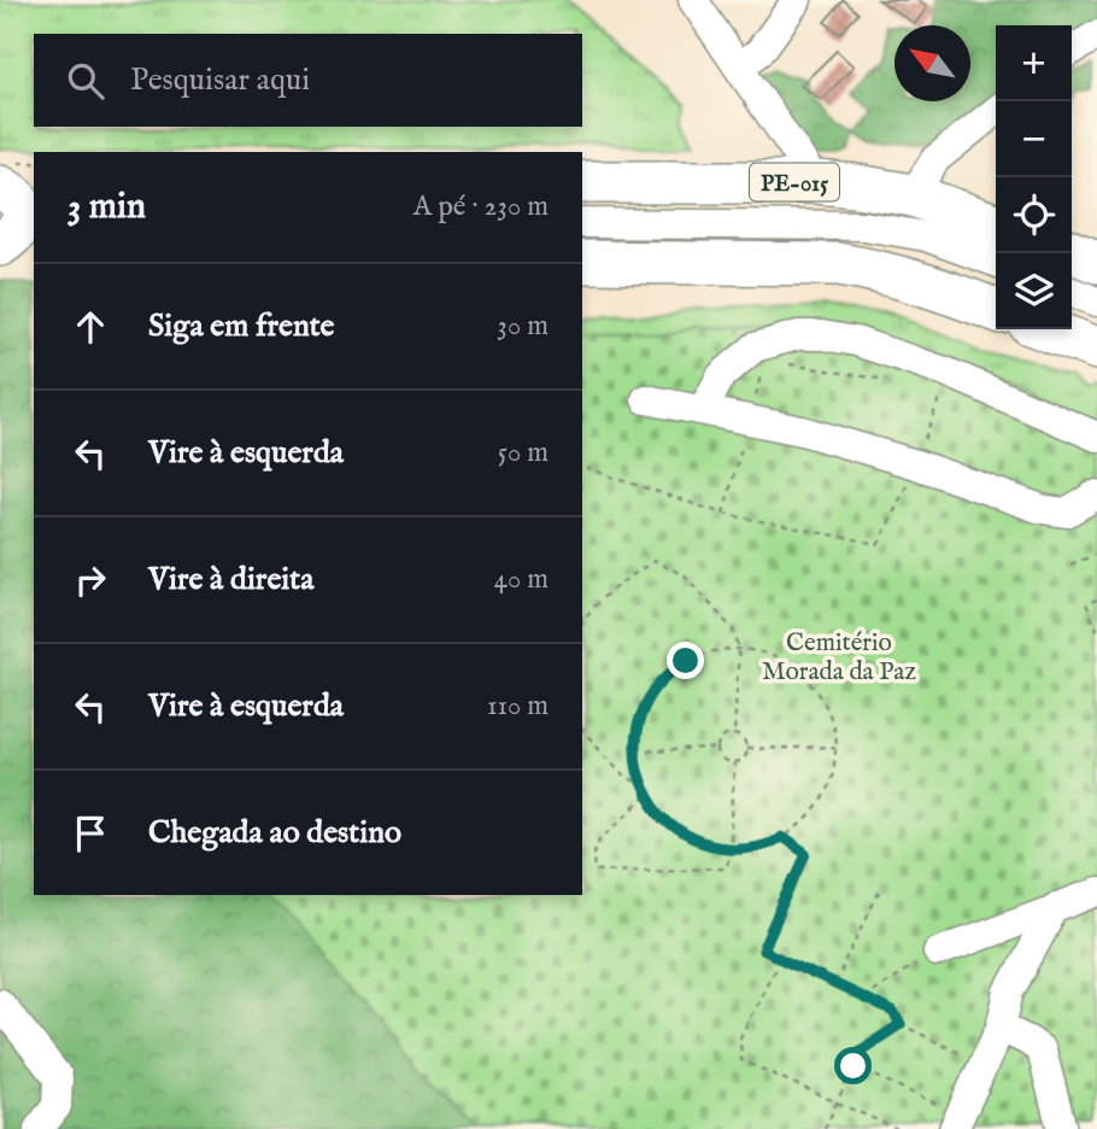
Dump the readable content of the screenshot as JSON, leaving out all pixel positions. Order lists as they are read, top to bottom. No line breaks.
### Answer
{"streets":{"highway":["PE-015"]},"parks":["Cemitério Morada da Paz"],"north":"top left","page":{"map_buttons":["+","−"],"search":"Pesquisar aqui","heading":["3 min","A pé · 230 m"],"list":[["Siga em frente","30 m"],["Vire à esquerda","50 m"],["Vire à direita","40 m"],["Vire à esquerda","110 m"],"Chegada ao destino"]}}
